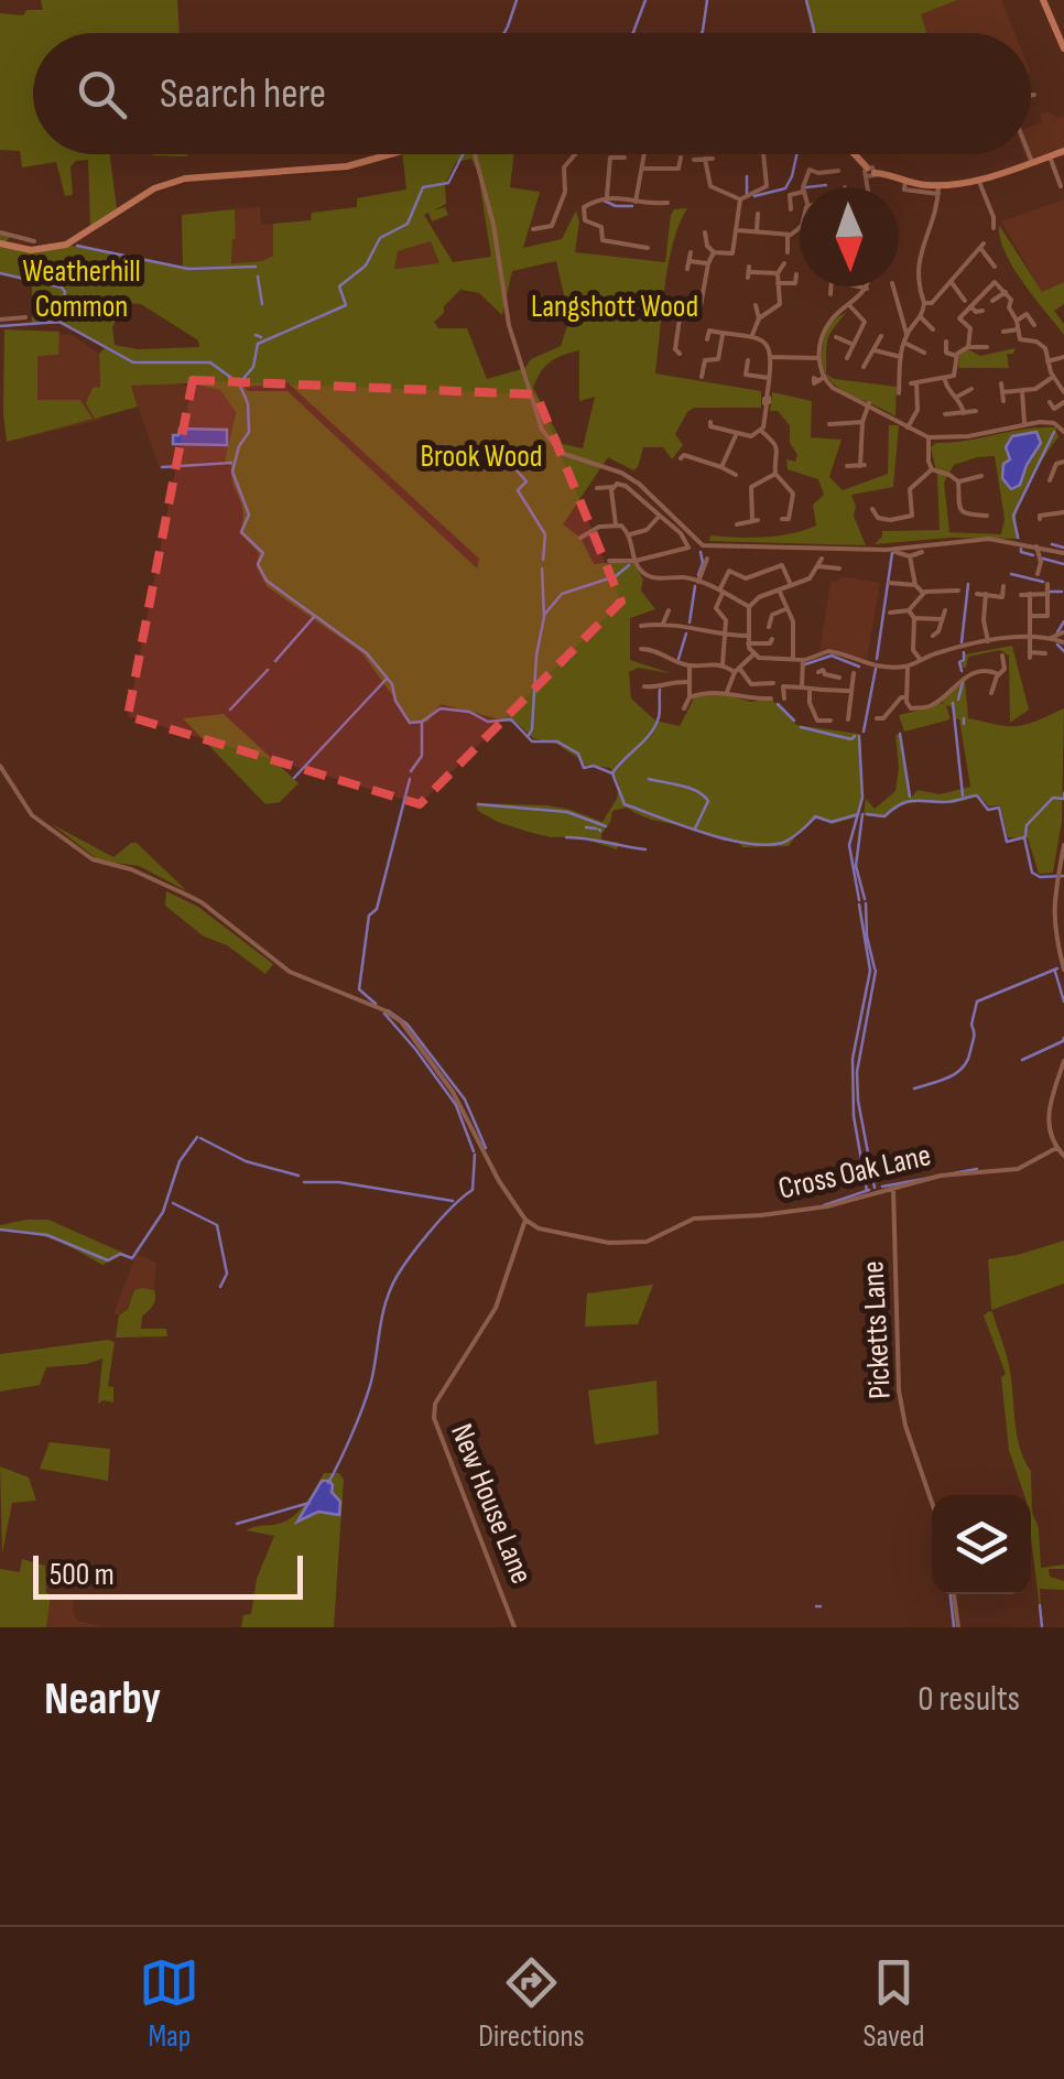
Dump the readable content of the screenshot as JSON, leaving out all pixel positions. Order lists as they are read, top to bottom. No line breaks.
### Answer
{"streets":{"street":["Cross Oak Lane","Picketts Lane","New House Lane"]},"crossings":[["Cross Oak Lane","Picketts Lane"],["Cross Oak Lane","New House Lane"]],"parks":["Weatherhill Common","Langshott Wood","Brook Wood"],"scale_bar":"500 m","north":"bottom","page":{"search":"Search here","scale":"500 m","heading":["Nearby","0 results"],"nav":["Map","Directions","Saved"]}}
